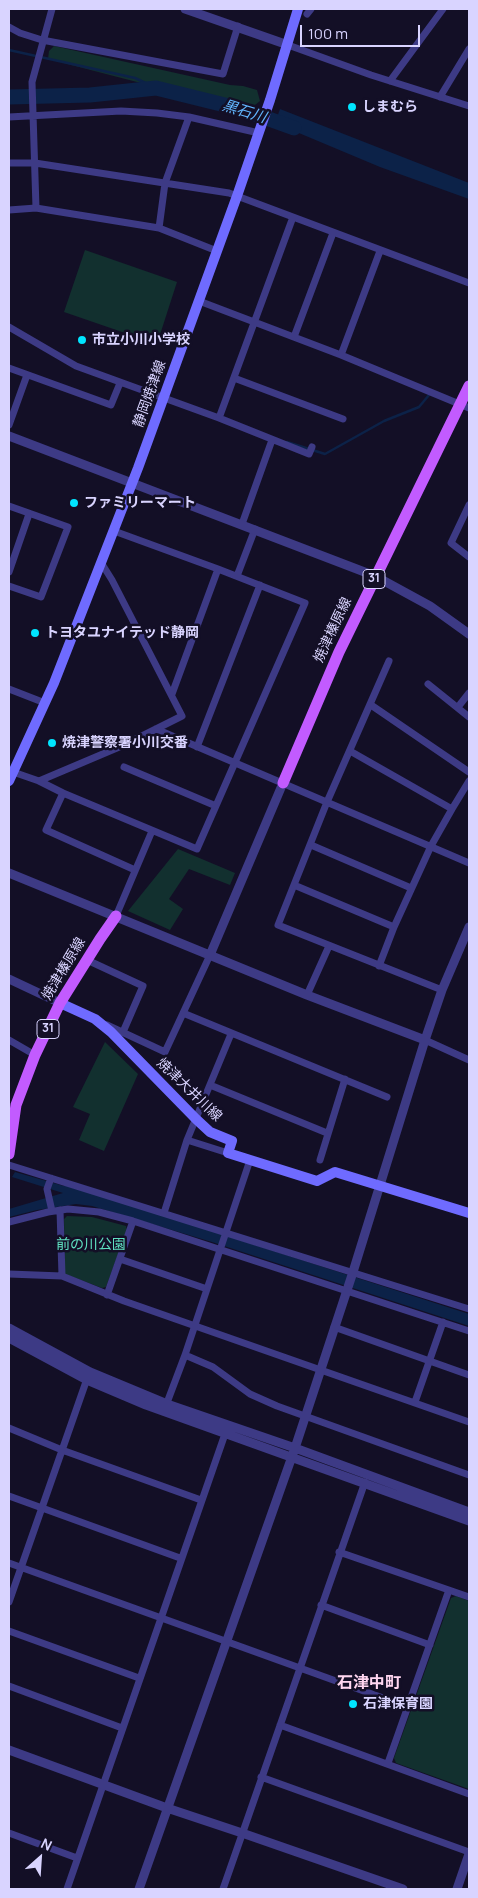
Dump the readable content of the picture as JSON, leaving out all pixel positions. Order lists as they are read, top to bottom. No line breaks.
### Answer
{"streets":{"main road":["静岡焼津線","31","焼津榛原線","焼津大井川線"]},"crossings":[["焼津榛原線","焼津大井川線"]],"districts":["石津中町"],"water":["黒石川"],"parks":["前の川公園"],"places":["しまむら","市立小川小学校","ファミリーマート","トヨタユナイテッド静岡","焼津警察署小川交番","石津保育園"],"scale_bar":"100 m","north":"top right"}
